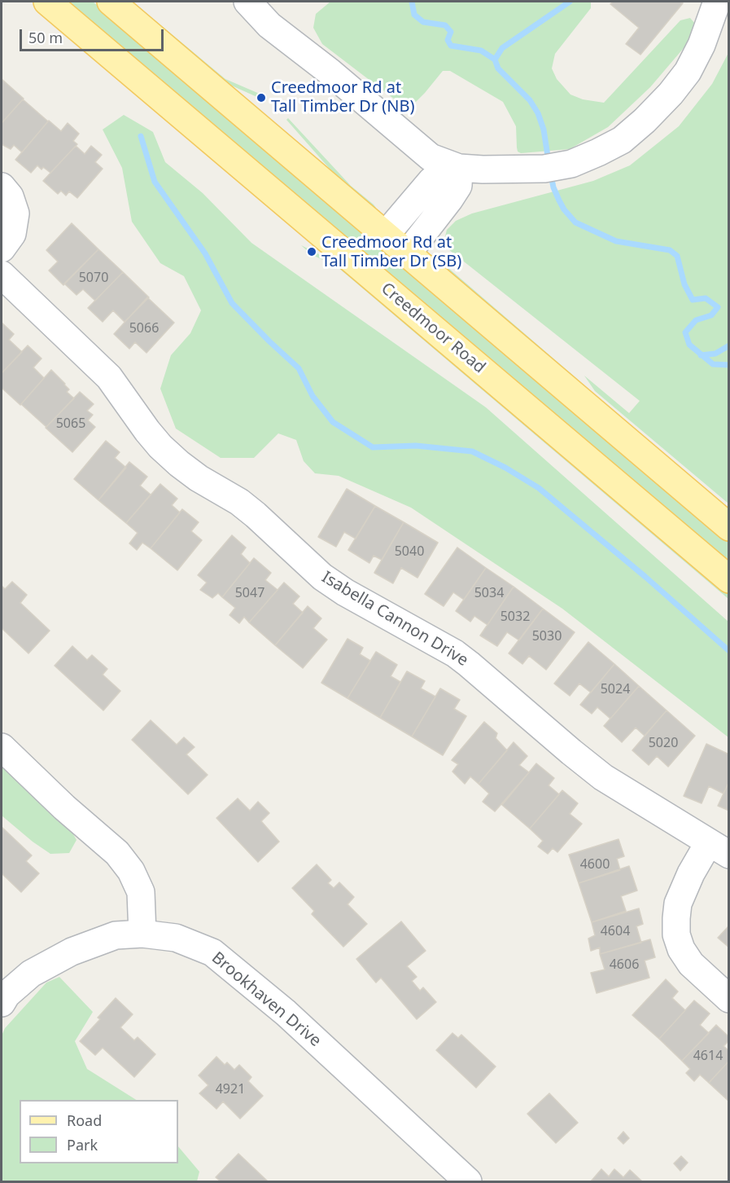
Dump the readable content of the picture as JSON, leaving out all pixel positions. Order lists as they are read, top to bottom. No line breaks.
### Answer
{"streets":{"main road":["Creedmoor Road"],"street":["Isabella Cannon Drive","Brookhaven Drive"]},"places":["Creedmoor Rd at Tall Timber Dr (NB)","Creedmoor Rd at Tall Timber Dr (SB)"],"house_numbers":["5070","5066","5065","5040","5047","5034","5032","5030","5024","5020","4600","4604","4606","4614","4921"],"legend":["Road","Park"],"scale_bar":"50 m"}
